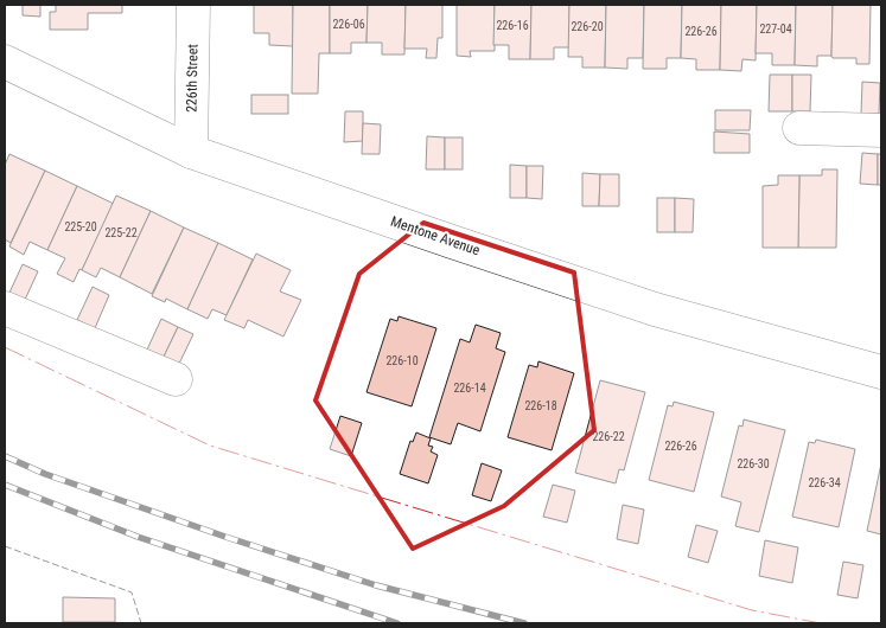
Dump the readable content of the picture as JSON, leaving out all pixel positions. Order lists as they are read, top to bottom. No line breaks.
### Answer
{"streets":{"street":["226th Street","Mentone Avenue"]},"crossings":[["226th Street","Mentone Avenue"]],"house_numbers":["226-06","226-16","226-20","227-04","226-26","225-20","225-22","226-10","226-14","226-18","226-22","226-26","226-30","226-34"]}
